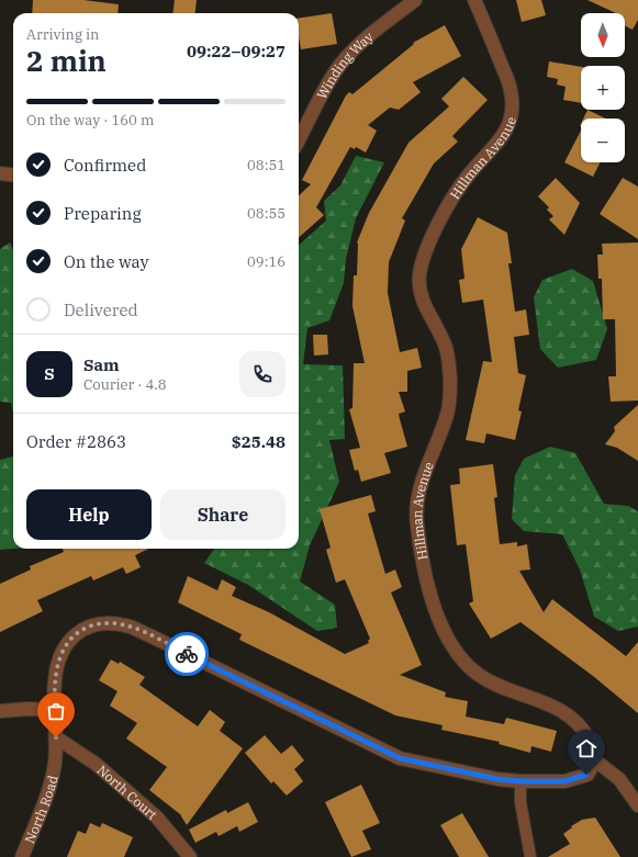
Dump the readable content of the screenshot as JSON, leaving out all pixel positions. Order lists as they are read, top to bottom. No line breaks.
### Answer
{"streets":{"street":["Winding Way","Hillman Avenue","North Court","North Road"]},"crossings":[["North Court","North Road"]],"north":"bottom","page":{"map_buttons":["+","−"],"heading":["2 min","Arriving in","09:22–09:27"],"panel":["Sam","Courier · 4.8","Order #2863","$25.48"],"bar":"On the way · 160 m","list":[["Confirmed","08:51"],["Preparing","08:55"],["On the way","09:16"],"Delivered"],"round":"S","buttons":["Help","Share"]}}
